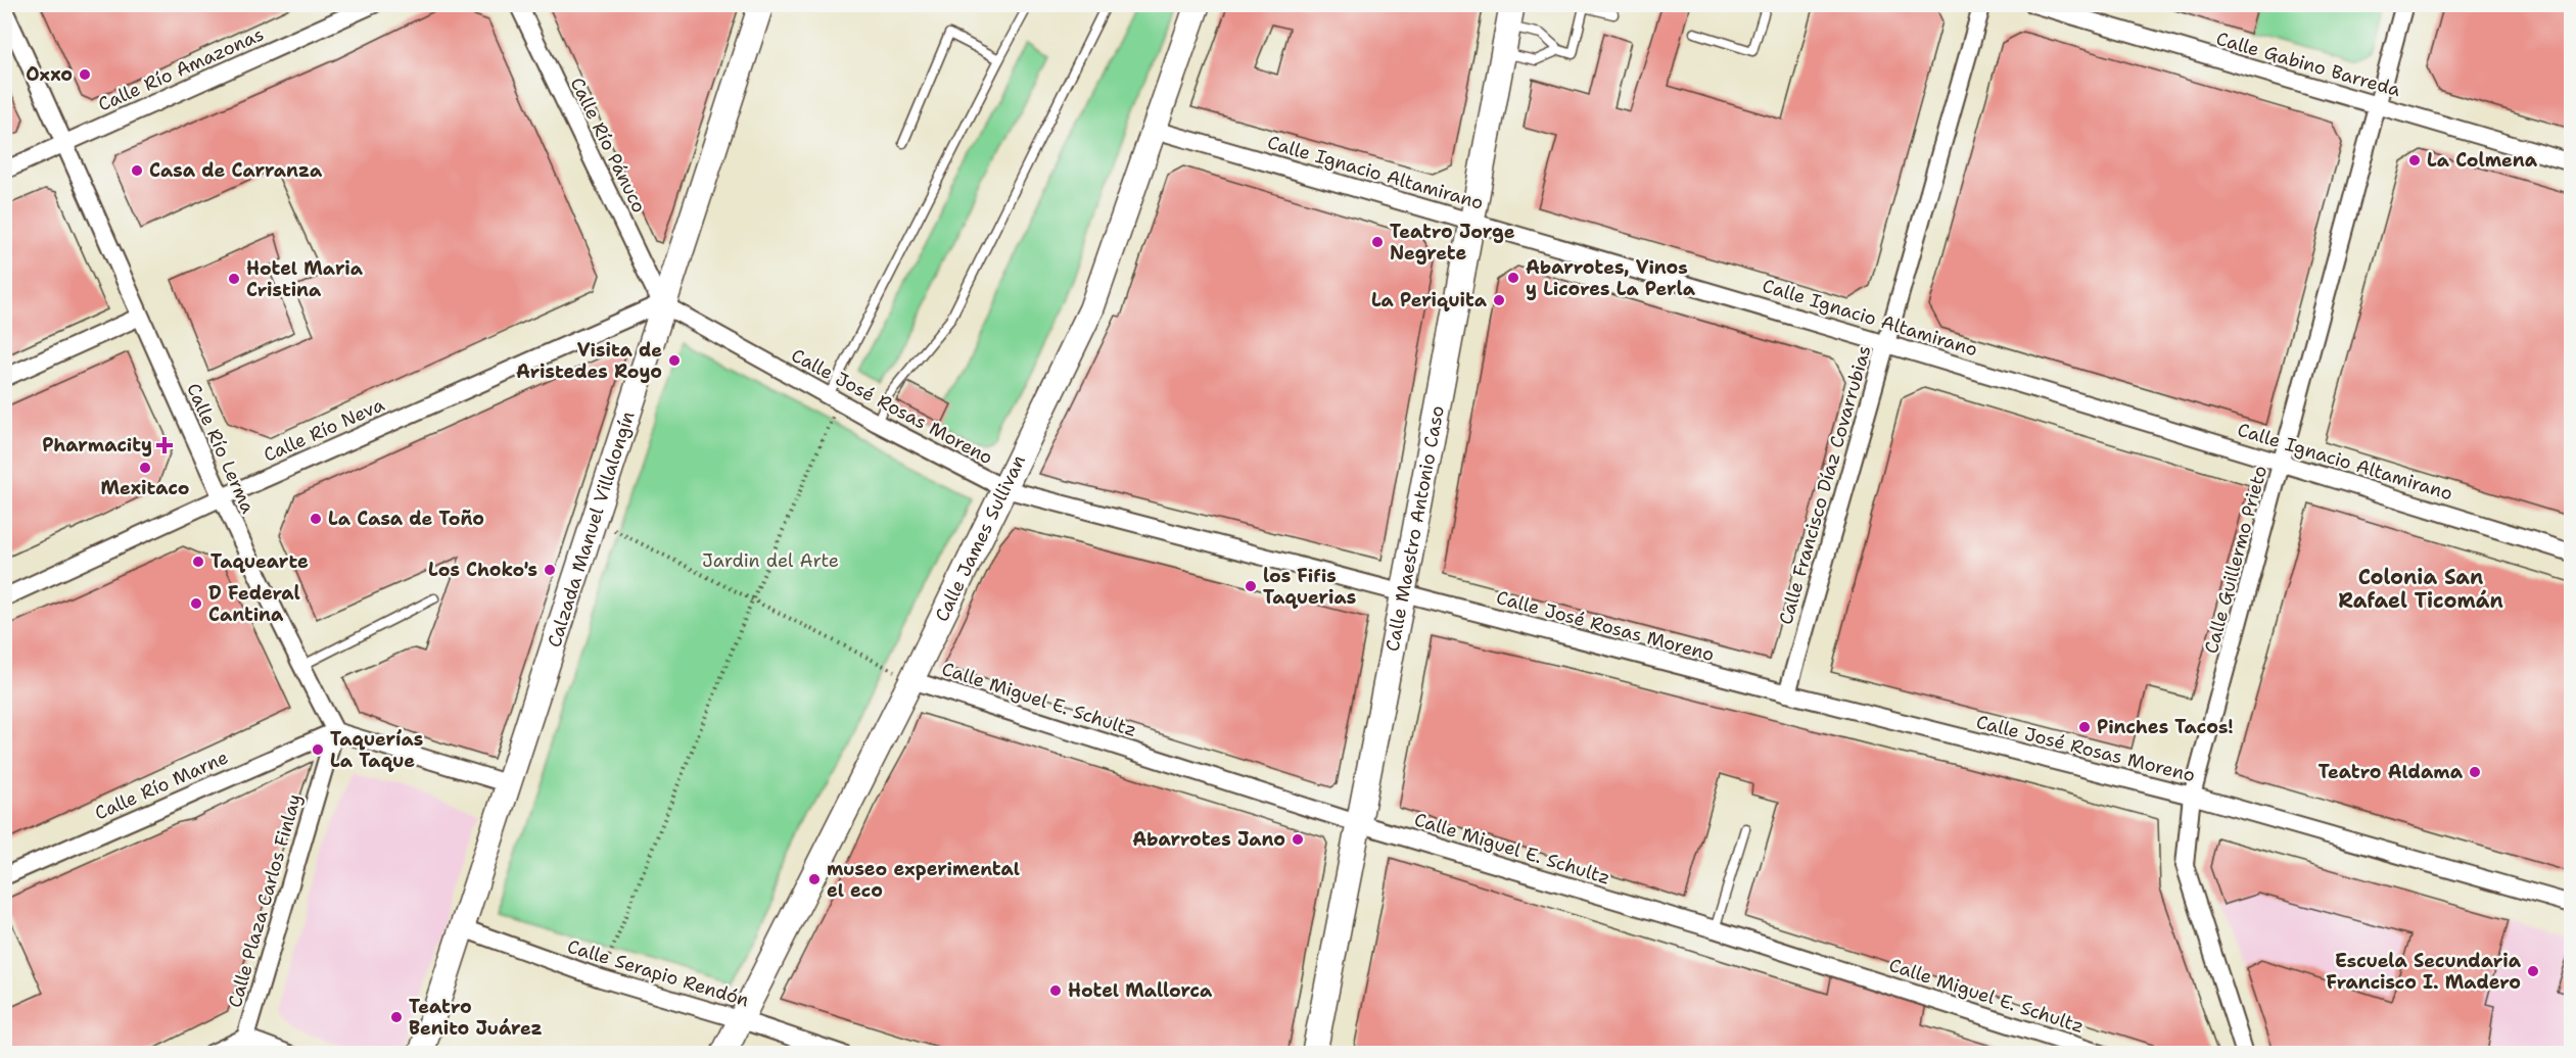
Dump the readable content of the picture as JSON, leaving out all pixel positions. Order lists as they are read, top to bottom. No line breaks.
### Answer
{"streets":{"main road":["Calzada Manuel Villalongín","Calle Maestro Antonio Caso","Calle James Sullivan"],"street":["Calle Gabino Barreda","Calle Río Amazonas","Calle Río Pánuco","Calle Ignacio Altamirano","Calle José Rosas Moreno","Calle Río Neva","Calle Río Lerma","Calle Francisco Díaz Covarrubias","Calle Guillermo Prieto","Calle Miguel E. Schultz","Calle Río Marne","Calle Plaza Carlos Finlay","Calle Serapio Rendón"]},"crossings":[["Calle Gabino Barreda","Calle Guillermo Prieto"],["Calle Río Amazonas","Calle Río Lerma"],["Calle Río Pánuco","Calle José Rosas Moreno"],["Calle Río Pánuco","Calle Río Neva"],["Calle Río Pánuco","Calzada Manuel Villalongín"],["Calle Ignacio Altamirano","Calle Francisco Díaz Covarrubias"],["Calle Ignacio Altamirano","Calle Maestro Antonio Caso"],["Calle Ignacio Altamirano","Calle James Sullivan"],["Calle Ignacio Altamirano","Calle Guillermo Prieto"],["Calle José Rosas Moreno","Calle Río Neva"],["Calle José Rosas Moreno","Calle Francisco Díaz Covarrubias"],["Calle José Rosas Moreno","Calzada Manuel Villalongín"],["Calle José Rosas Moreno","Calle Maestro Antonio Caso"],["Calle José Rosas Moreno","Calle James Sullivan"],["Calle José Rosas Moreno","Calle Guillermo Prieto"],["Calle Río Neva","Calle Río Lerma"],["Calle Río Neva","Calzada Manuel Villalongín"],["Calle Río Lerma","Calle Río Marne"],["Calle Río Lerma","Calle Plaza Carlos Finlay"],["Calzada Manuel Villalongín","Calle Serapio Rendón"],["Calle Maestro Antonio Caso","Calle Miguel E. Schultz"],["Calle James Sullivan","Calle Miguel E. Schultz"],["Calle James Sullivan","Calle Serapio Rendón"],["Calle Río Marne","Calle Plaza Carlos Finlay"]],"districts":["Colonia San Rafael Ticomán"],"parks":["Jardin del Arte"],"places":{"other":["Oxxo","La Colmena","Casa de Carranza","Teatro Jorge Negrete","Abarrotes, Vinos y Licores La Perla","Hotel Maria Cristina","La Periquita","Visita de Aristedes Royo","Mexitaco","La Casa de Toño","Taquearte","Los Choko's","los Fifis Taquerias","D Federal Cantina","Pinches Tacos!","Taquerías La Taque","Teatro Aldama","Abarrotes Jano","museo experimental el eco","Escuela Secundaria Francisco I. Madero","Hotel Mallorca","Teatro Benito Juárez"],"health":["Pharmacity"]}}
